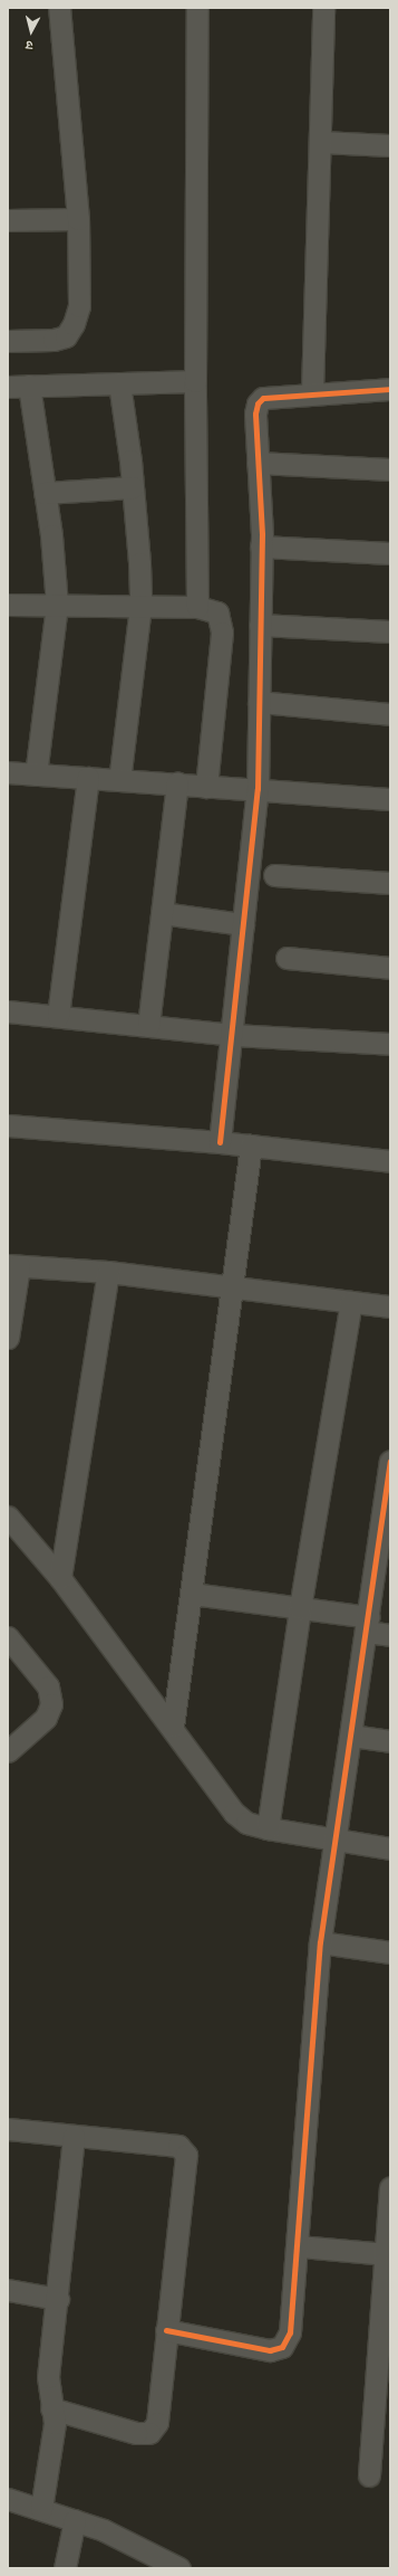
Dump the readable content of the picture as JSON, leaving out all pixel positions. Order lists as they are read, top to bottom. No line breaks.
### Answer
{"north":"bottom"}
